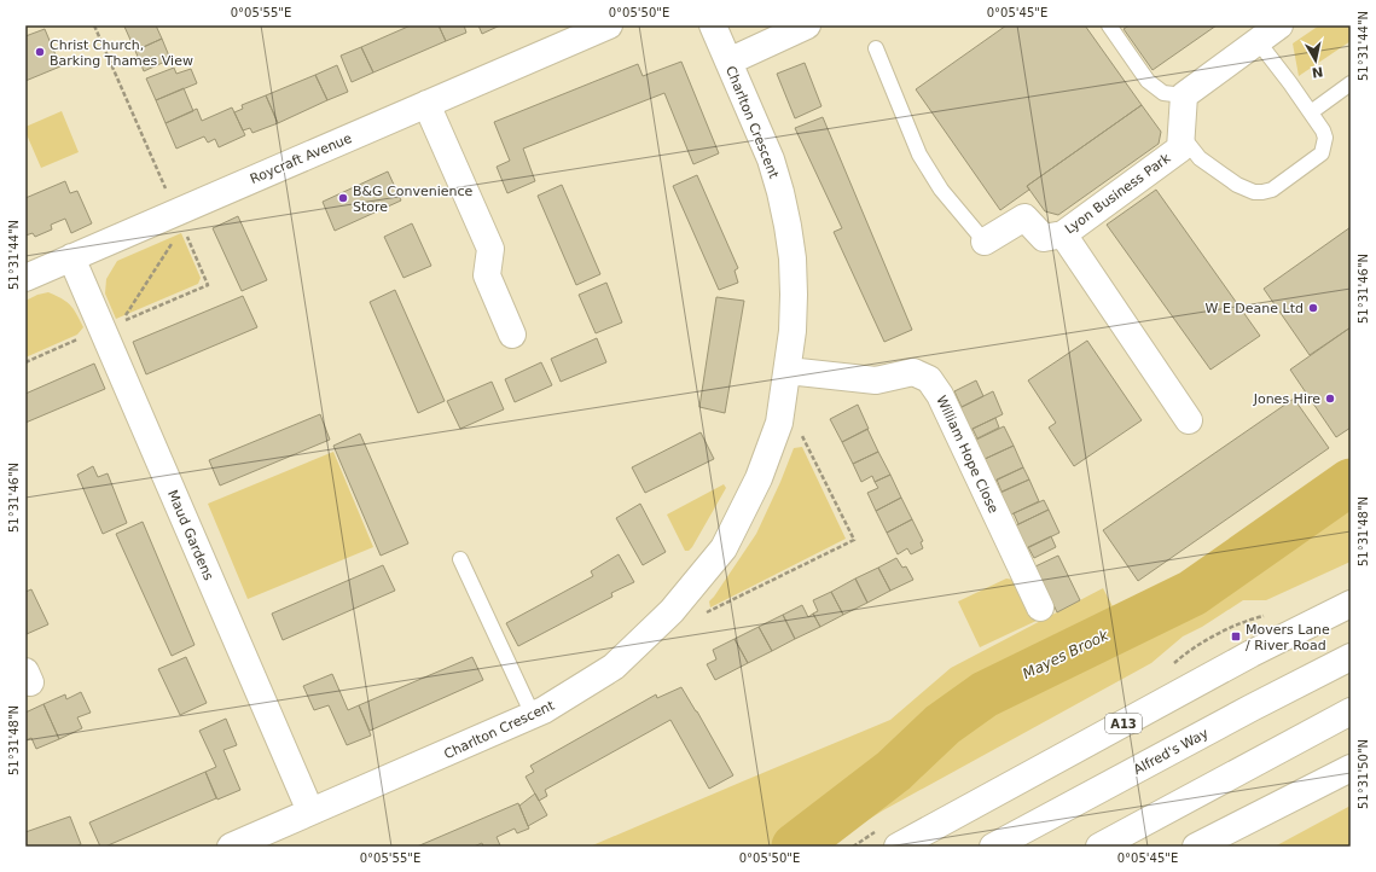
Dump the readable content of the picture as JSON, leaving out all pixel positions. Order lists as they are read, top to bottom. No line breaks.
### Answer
{"streets":{"main road":["Charlton Crescent","Roycraft Avenue","Lyon Business Park","William Hope Close","Maud Gardens","A13","Alfred's Way"]},"crossings":[["Charlton Crescent","William Hope Close"],["Charlton Crescent","Maud Gardens"],["Roycraft Avenue","Maud Gardens"]],"water":["Mayes Brook"],"places":{"other":["Christ Church, Barking Thames View","B&G Convenience Store","W E Deane Ltd","Jones Hire"],"transit":["Movers Lane / River Road"]},"north":"bottom","coordinates":["0°05'55\"E","0°05'50\"E","0°05'45\"E","51°31'44\"N","51°31'46\"N","51°31'48\"N","51°31'50\"N"]}
